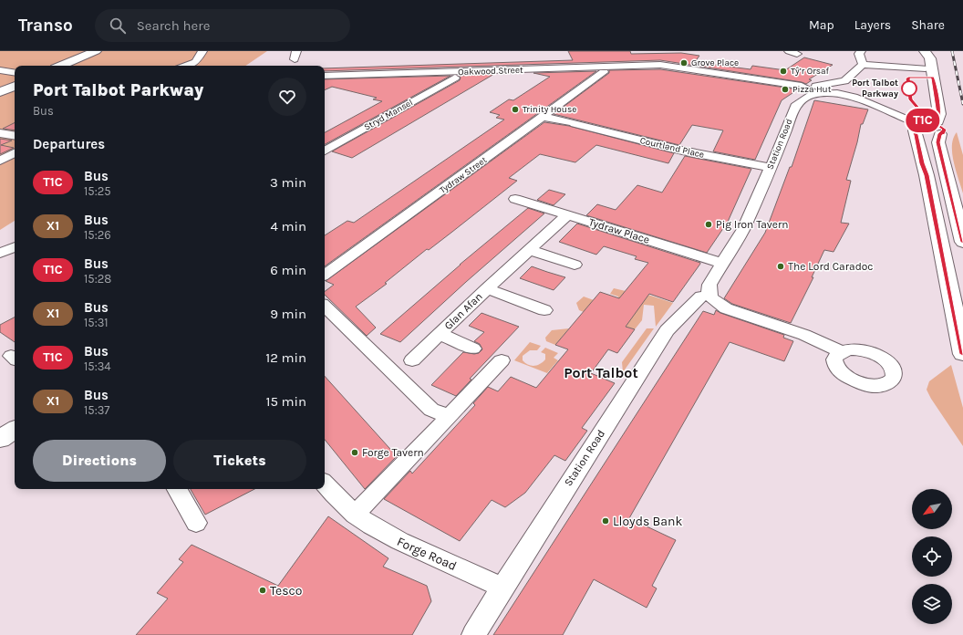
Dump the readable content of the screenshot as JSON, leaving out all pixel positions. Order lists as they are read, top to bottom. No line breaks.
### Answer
{"streets":{"street":["Oakwood Street","Stryd Mansel","Station Road","Courtland Place","Tydraw Street","Tydraw Place","Glan Afan","Forge Road"]},"crossings":[["Oakwood Street","Station Road"],["Station Road","Courtland Place"],["Station Road","Tydraw Place"],["Station Road","Forge Road"],["Courtland Place","Tydraw Street"],["Tydraw Place","Glan Afan"]],"districts":["Port Talbot"],"places":["Grove Place","Tŷ’r Orsaf","Port Talbot Parkway","Pizza Hut","Trinity House","Pig Iron Tavern","The Lord Caradoc","Forge Tavern","Lloyds Bank","Tesco"],"lines":["bus line T1C"],"north":"bottom left","page":{"header":"Transo","search":"Search here","nav":["Map","Layers","Share"],"on_map":"T1C","heading":[["Port Talbot Parkway","Bus"],"Departures"],"list":[{"mark":"T1C","name":"Bus","note":"15:25","value":"3 min"},{"mark":"X1","name":"Bus","note":"15:26","value":"4 min"},{"mark":"T1C","name":"Bus","note":"15:28","value":"6 min"},{"mark":"X1","name":"Bus","note":"15:31","value":"9 min"},{"mark":"T1C","name":"Bus","note":"15:34","value":"12 min"},{"mark":"X1","name":"Bus","note":"15:37","value":"15 min"}],"buttons":["Directions","Tickets"]}}
